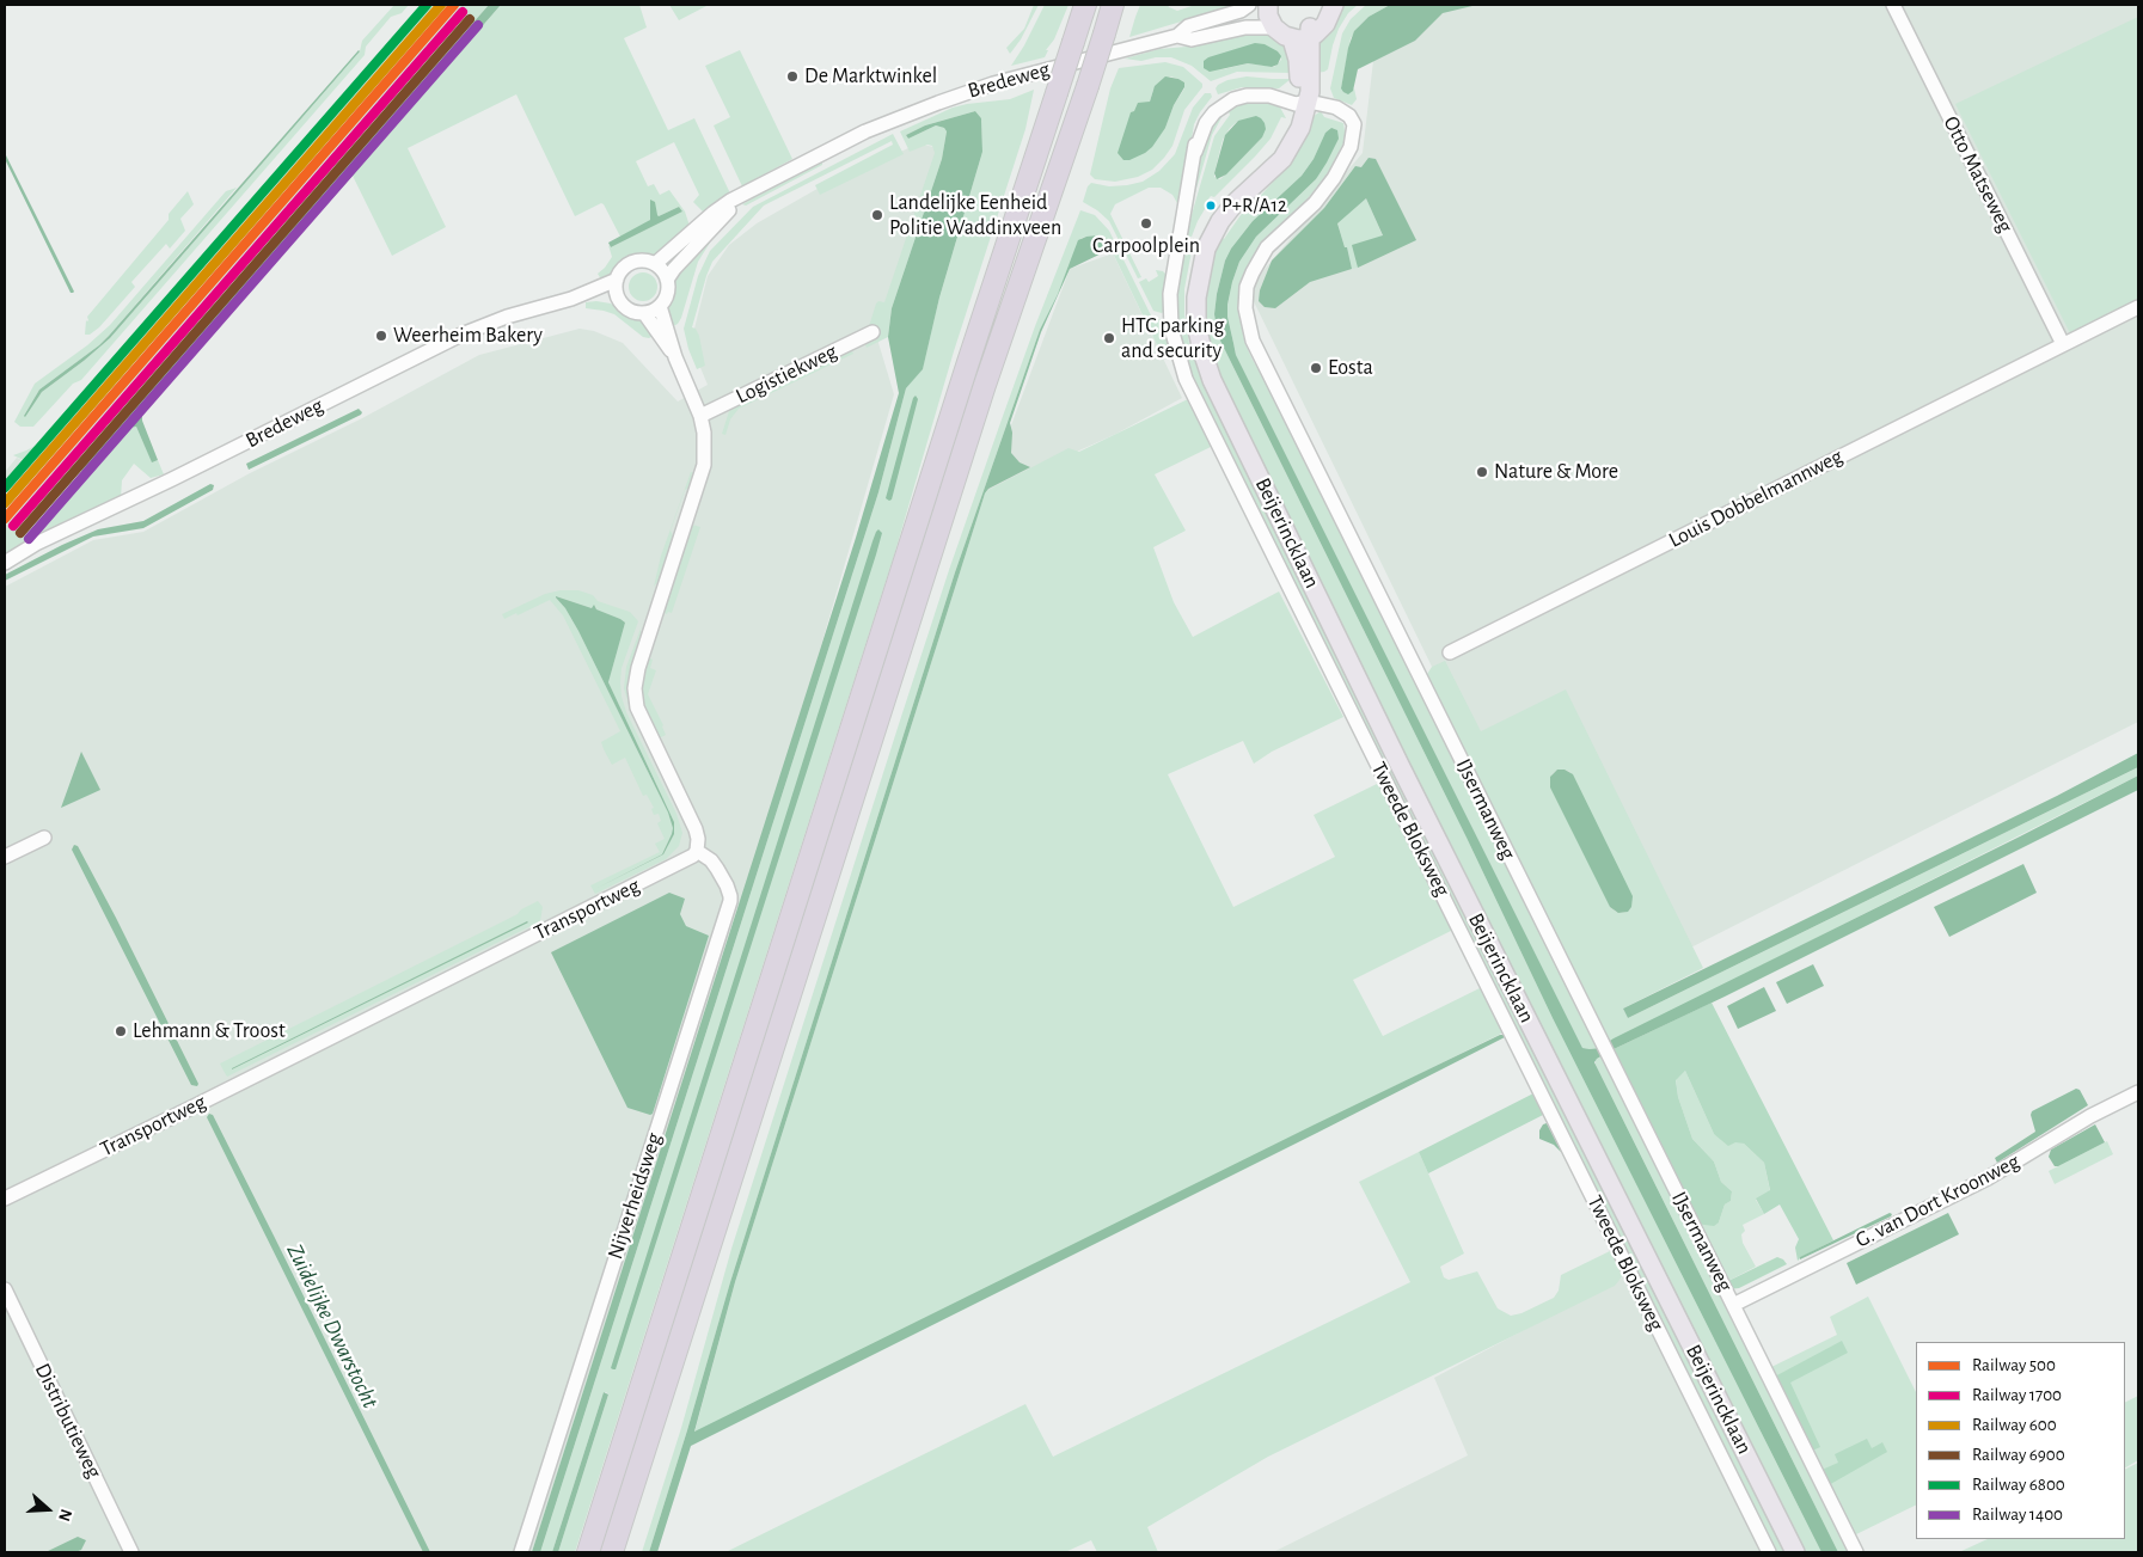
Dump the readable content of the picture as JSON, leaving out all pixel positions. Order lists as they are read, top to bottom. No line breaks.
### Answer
{"streets":{"main road":["Beijerincklaan"],"street":["Bredeweg","Otto Matseweg","Logistiekweg","Louis Dobbelmannweg","IJsermanweg","Tweede Bloksweg","Transportweg","Nijverheidsweg","G. van Dort Kroonweg","Distributieweg"]},"crossings":[["Otto Matseweg","Louis Dobbelmannweg"],["Beijerincklaan","IJsermanweg"],["Beijerincklaan","Tweede Bloksweg"],["IJsermanweg","Tweede Bloksweg"],["IJsermanweg","G. van Dort Kroonweg"],["Transportweg","Nijverheidsweg"]],"water":["Zuidelijke Dwarstocht"],"places":["De Marktwinkel","P+R/A12","Landelijke Eenheid Politie Waddinxveen","Carpoolplein","Weerheim Bakery","HTC parking and security","Eosta","Nature & More","Lehmann & Troost"],"lines":["rail line 500","rail line 600","rail line 6800","rail line 1700","rail line 6900","rail line 1400"],"legend":["Railway 500","Railway 1700","Railway 600","Railway 6900","Railway 6800","Railway 1400"],"north":"right"}
